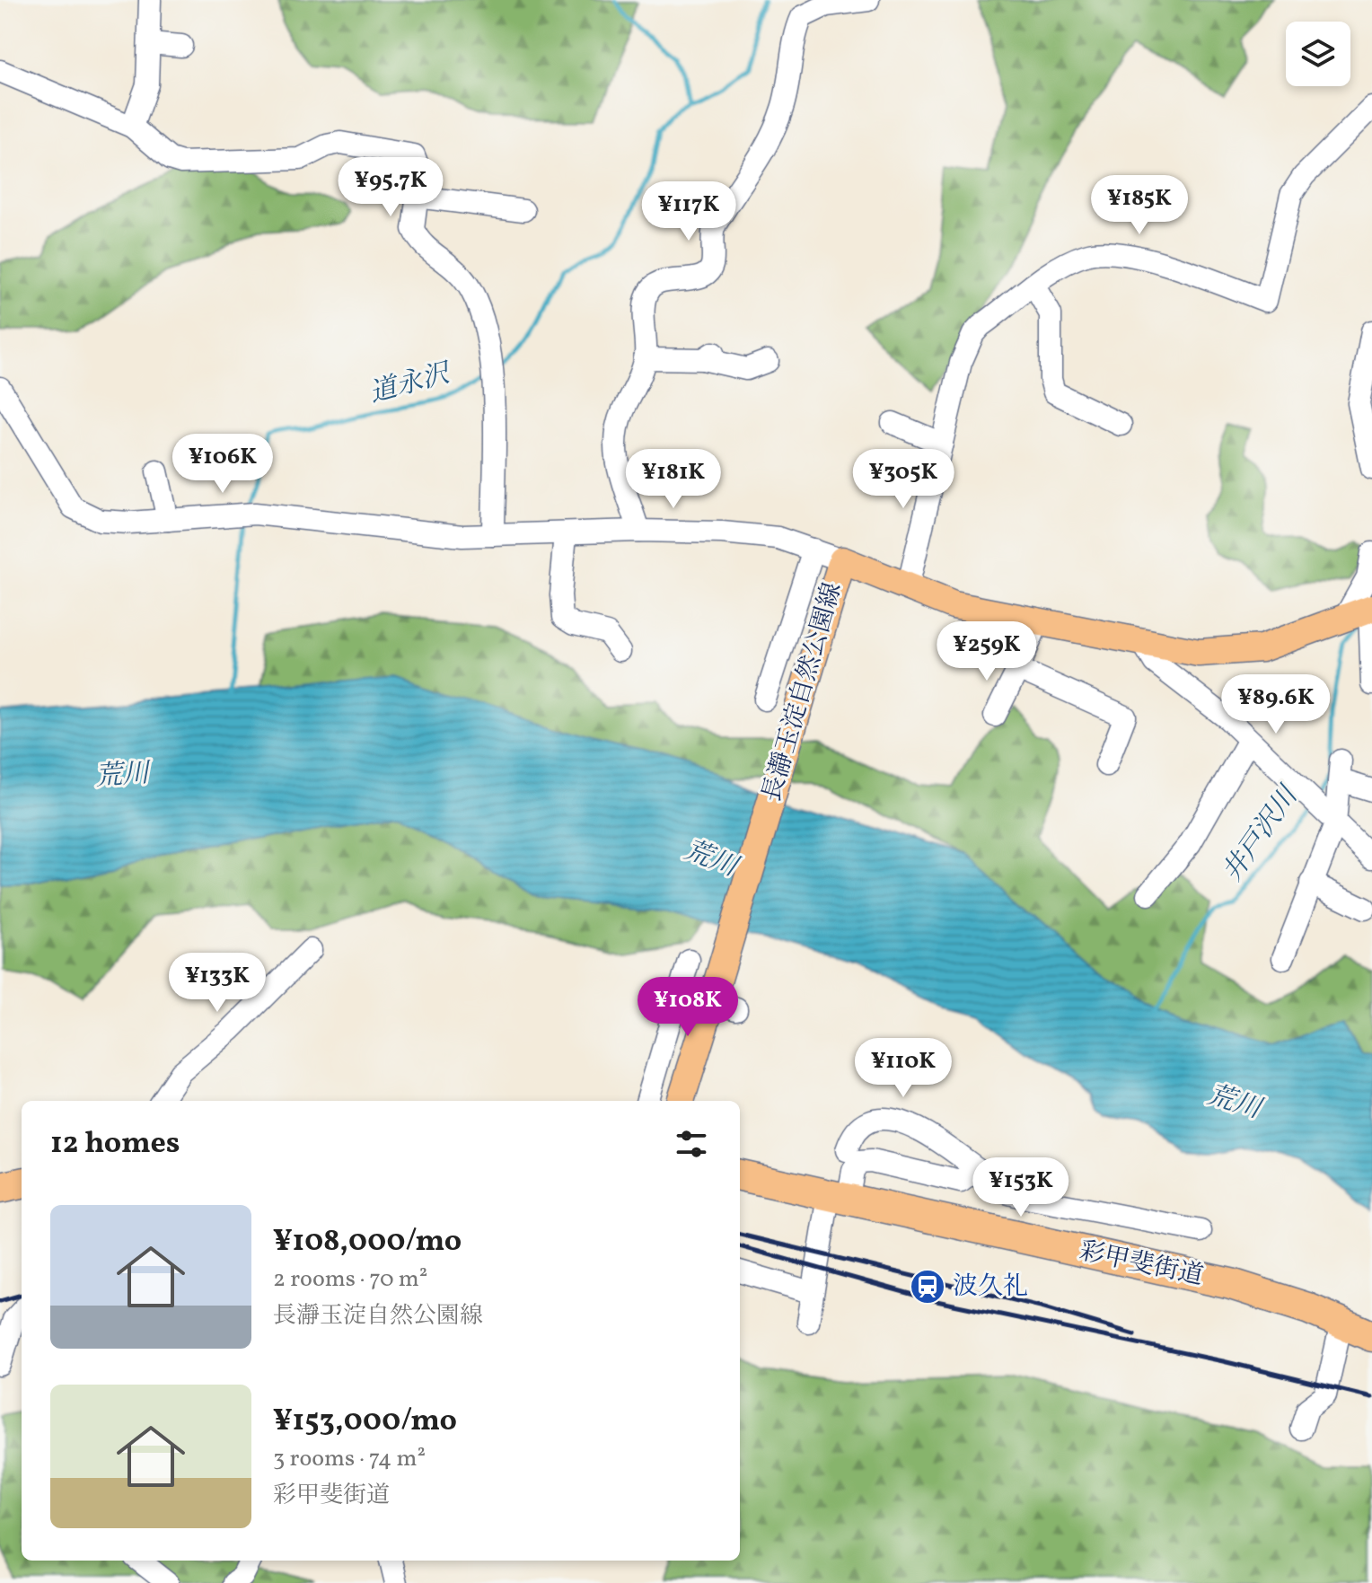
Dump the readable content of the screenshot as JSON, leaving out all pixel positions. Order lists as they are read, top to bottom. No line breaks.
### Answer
{"streets":{"highway":["彩甲斐街道"],"main road":["長瀞玉淀自然公園線"]},"water":["道永沢","荒川","井戸沢川"],"places":{"station":["波久礼"]},"page":{"price":["¥95.7K","¥185K","¥117K","¥106K","¥181K","¥305K","¥259K","¥89.6K","¥133K","¥108K","¥110K","¥153K"],"heading":"12 homes","list":[{"name":"¥108,000/mo","note":"2 rooms · 70 m² · 長瀞玉淀自然公園線"},{"name":"¥153,000/mo","note":"3 rooms · 74 m² · 彩甲斐街道"}]}}
